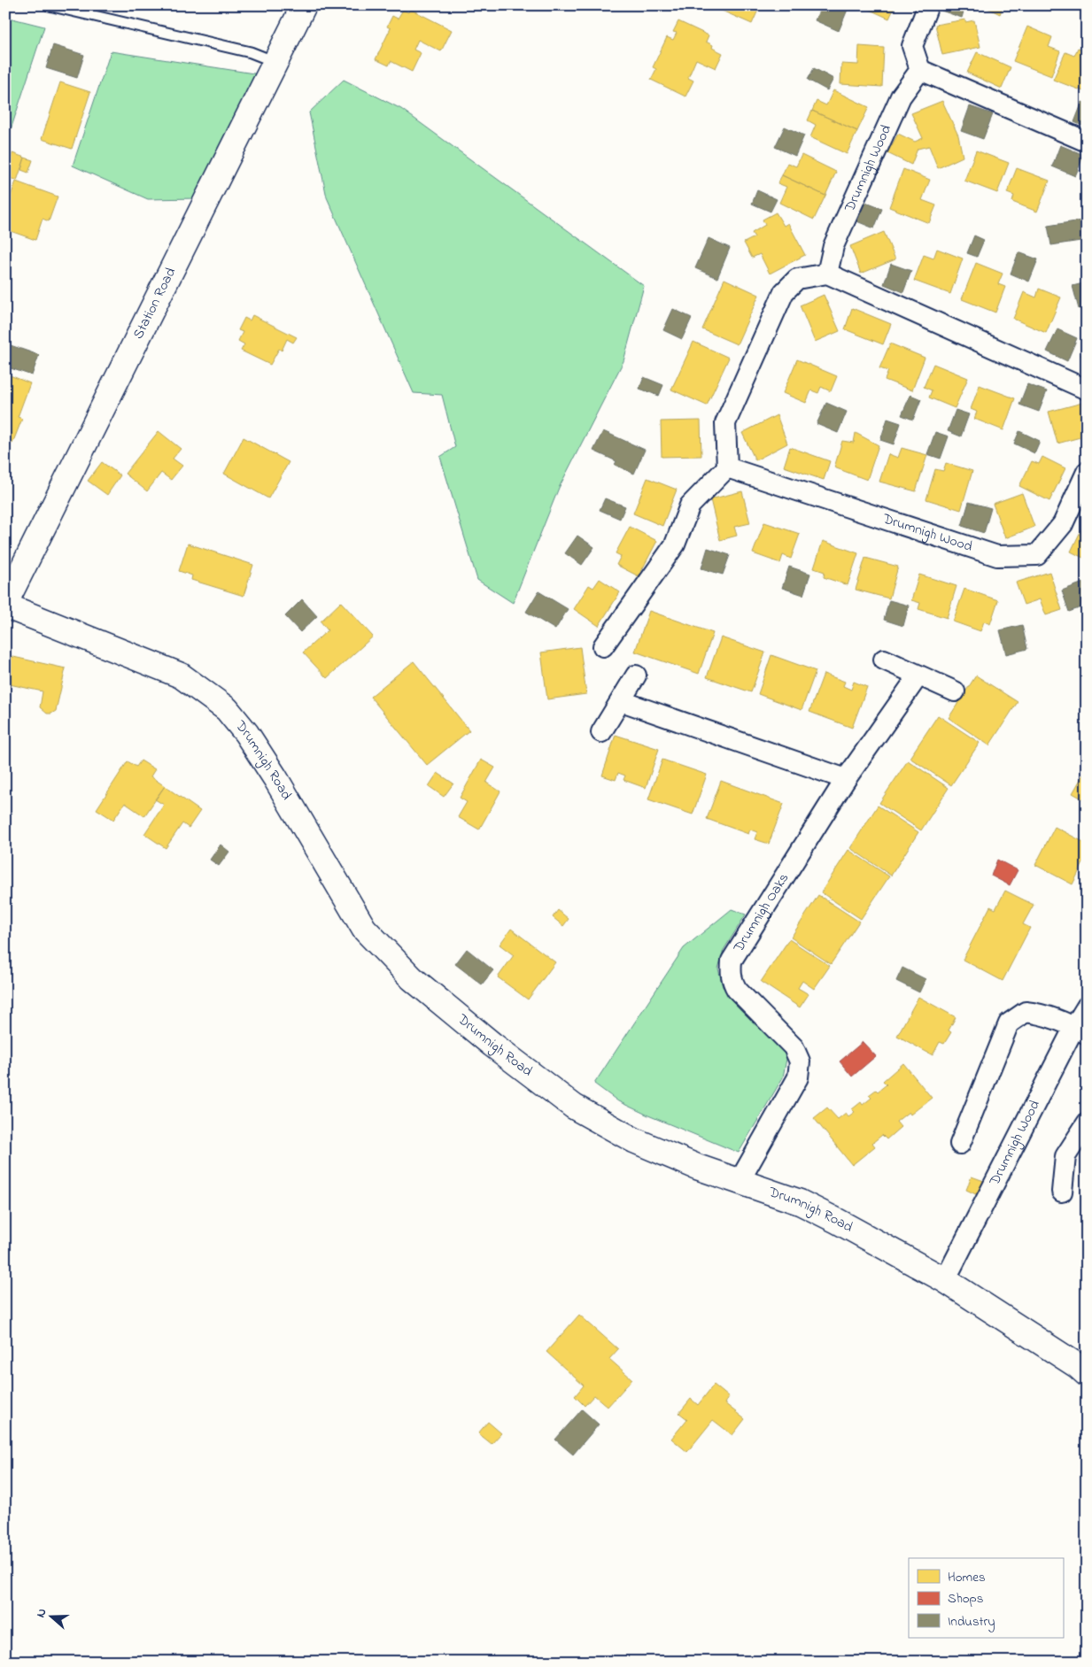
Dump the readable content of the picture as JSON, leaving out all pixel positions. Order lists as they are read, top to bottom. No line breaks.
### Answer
{"streets":{"main road":["Station Road","Drumnigh Road"],"street":["Drumnigh Wood","Drumnigh Oaks"]},"crossings":[["Drumnigh Wood","Drumnigh Road"],["Station Road","Drumnigh Road"],["Drumnigh Road","Drumnigh Oaks"]],"legend":["Homes","Shops","Industry"],"north":"left"}
